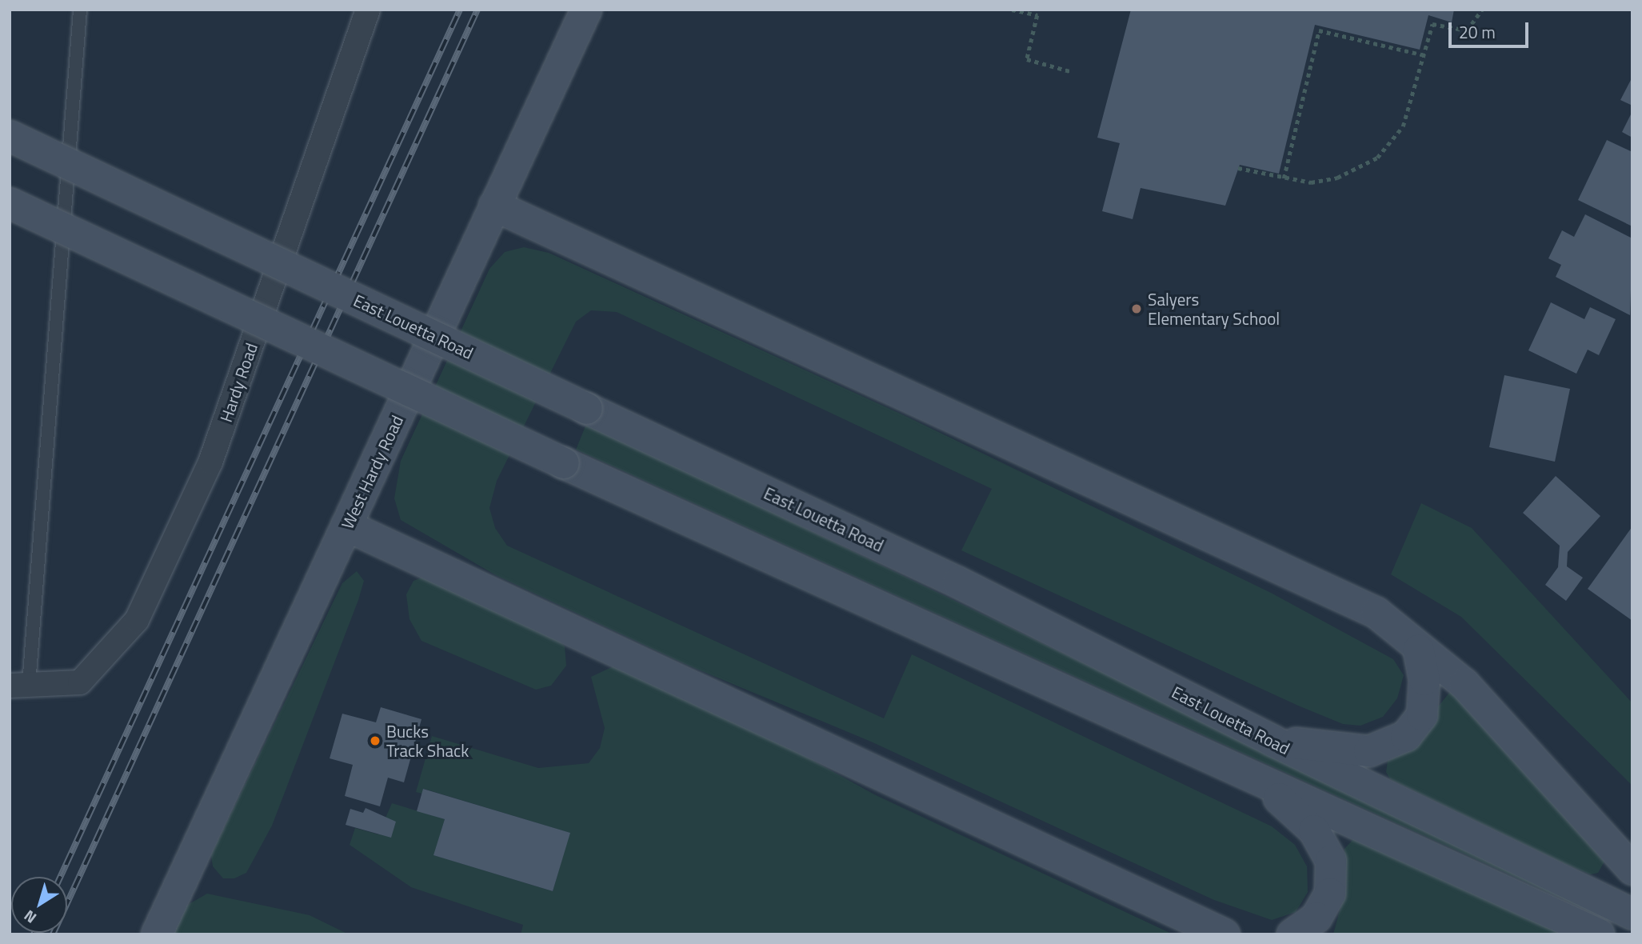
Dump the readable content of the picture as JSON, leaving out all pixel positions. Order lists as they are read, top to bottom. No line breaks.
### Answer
{"streets":{"main road":["East Louetta Road","West Hardy Road"],"street":["Hardy Road"]},"places":["Salyers Elementary School","Bucks Track Shack"],"scale_bar":"20 m","north":"bottom left"}
